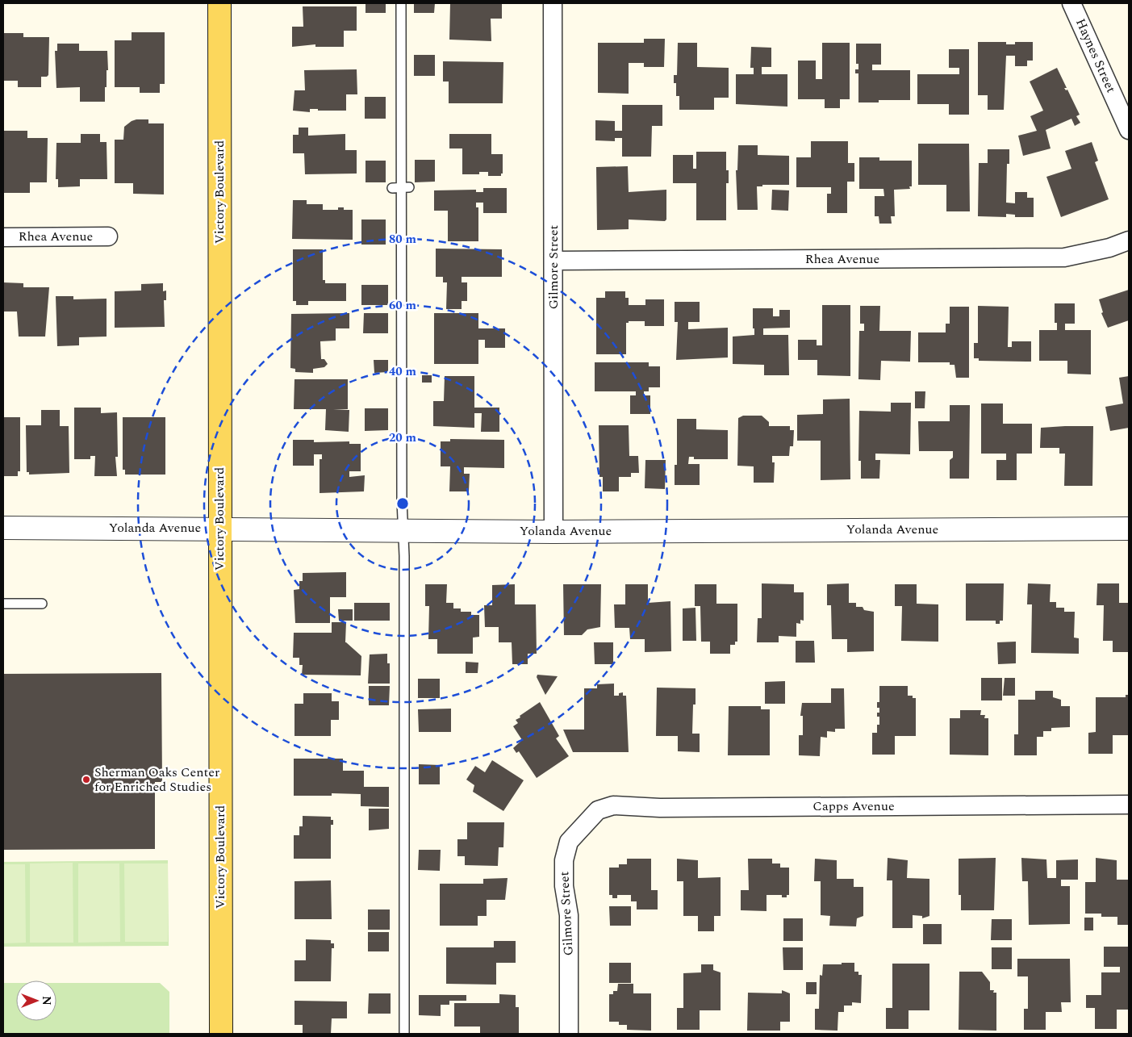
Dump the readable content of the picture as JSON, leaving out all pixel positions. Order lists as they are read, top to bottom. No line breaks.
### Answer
{"streets":{"main road":["Victory Boulevard"],"street":["Haynes Street","Rhea Avenue","Gilmore Street","Yolanda Avenue","Capps Avenue"]},"crossings":[["Victory Boulevard","Yolanda Avenue"],["Rhea Avenue","Gilmore Street"],["Gilmore Street","Yolanda Avenue"],["Gilmore Street","Capps Avenue"]],"places":["Sherman Oaks Center for Enriched Studies"],"north":"right","rings":["80 m","60 m","40 m","20 m"]}
